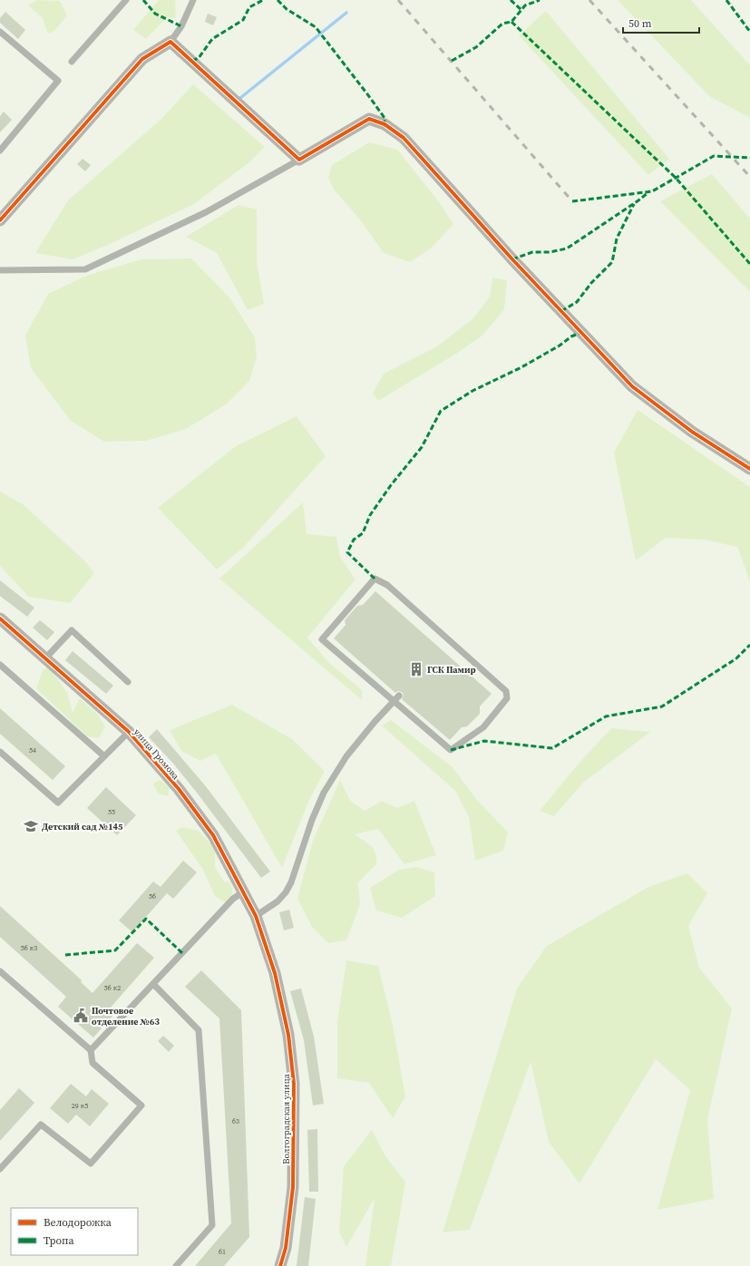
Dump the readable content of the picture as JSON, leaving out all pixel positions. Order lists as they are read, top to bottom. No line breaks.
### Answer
{"streets":{"street":["улица Громова","Волгоградская улица"]},"crossings":[["улица Громова","Волгоградская улица"]],"places":{"building":["ГСК Памир"],"school or university":["Детский сад №145"],"public building":["Почтовое отделение №63"]},"house_numbers":["54","55","56","56 к3","56 к2","29 к5","63","61"],"legend":["Велодорожка","Тропа"],"scale_bar":"50 m"}
